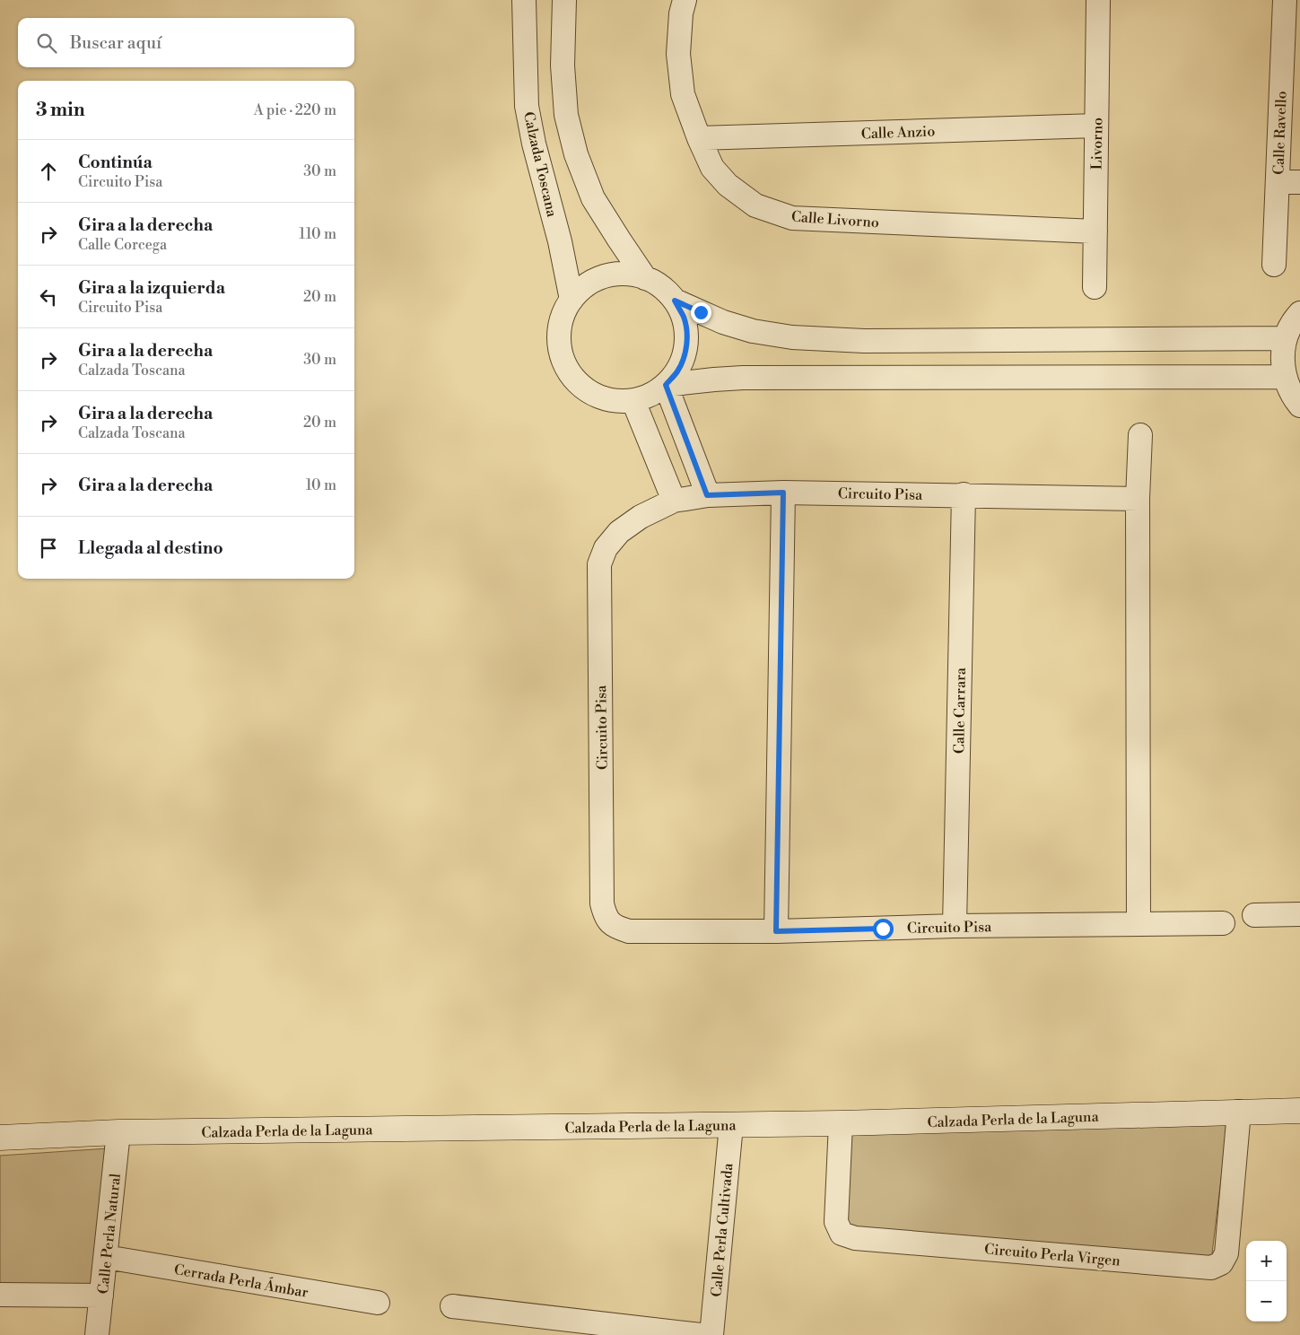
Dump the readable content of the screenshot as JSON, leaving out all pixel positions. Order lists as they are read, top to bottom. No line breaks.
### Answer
{"streets":{"street":["Calle Anzio","Calle Ravello","Livorno","Calzada Toscana","Calle Livorno","Circuito Pisa","Calle Carrara","Calzada Perla de la Laguna","Calle Perla Cultivada","Calle Perla Natural","Circuito Perla Virgen","Cerrada Perla Ámbar"]},"crossings":[["Calle Anzio","Livorno"],["Calle Anzio","Calle Livorno"],["Livorno","Calle Livorno"],["Circuito Pisa","Calle Carrara"],["Calzada Perla de la Laguna","Calle Perla Cultivada"],["Calzada Perla de la Laguna","Calle Perla Natural"],["Calzada Perla de la Laguna","Circuito Perla Virgen"],["Calle Perla Natural","Cerrada Perla Ámbar"]],"page":{"search":"Buscar aquí","heading":["3 min","A pie · 220 m"],"list":[["Continúa","Circuito Pisa","30 m"],["Gira a la derecha","Calle Corcega","110 m"],["Gira a la izquierda","Circuito Pisa","20 m"],["Gira a la derecha","Calzada Toscana","30 m"],["Gira a la derecha","Calzada Toscana","20 m"],["Gira a la derecha","10 m"],"Llegada al destino"],"map_buttons":["+","−"]}}
